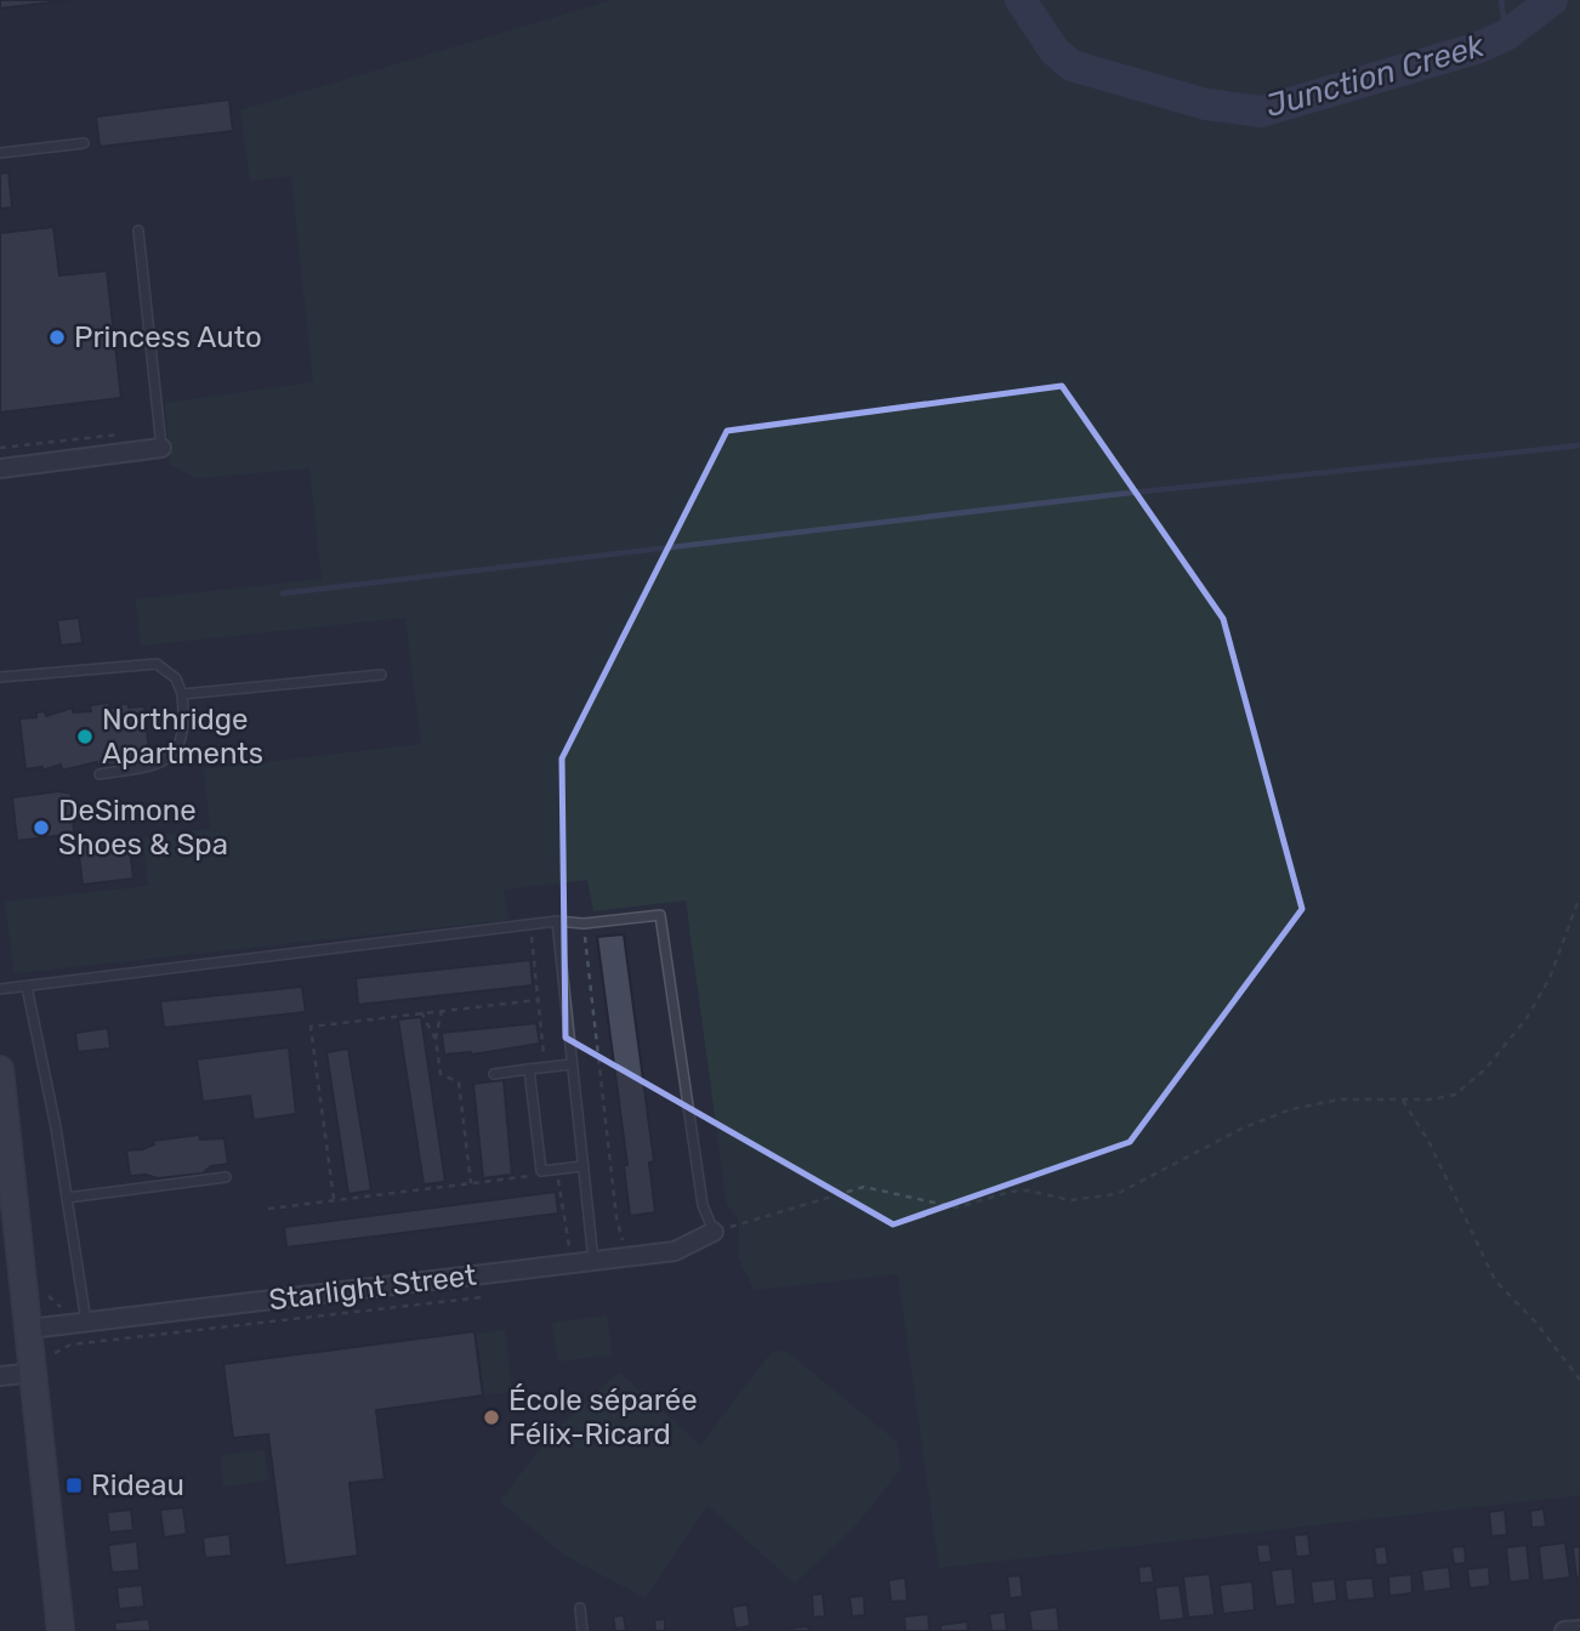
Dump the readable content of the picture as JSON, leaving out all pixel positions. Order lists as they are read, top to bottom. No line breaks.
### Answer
{"streets":{"street":["Starlight Street"]},"water":["Junction Creek"],"places":{"other":["Princess Auto","Northridge Apartments","DeSimone Shoes & Spa","École séparée Félix-Ricard"],"transit":["Rideau"]}}
